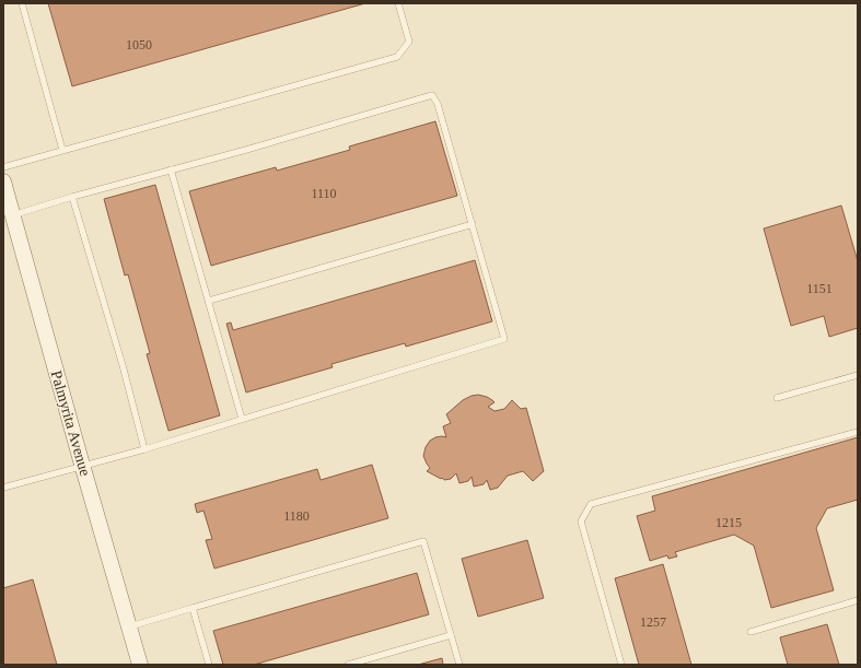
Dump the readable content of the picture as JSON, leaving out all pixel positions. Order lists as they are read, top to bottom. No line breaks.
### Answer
{"streets":{"street":["Palmyrita Avenue"]},"house_numbers":["1050","1110","1151","1180","1215","1257"]}
